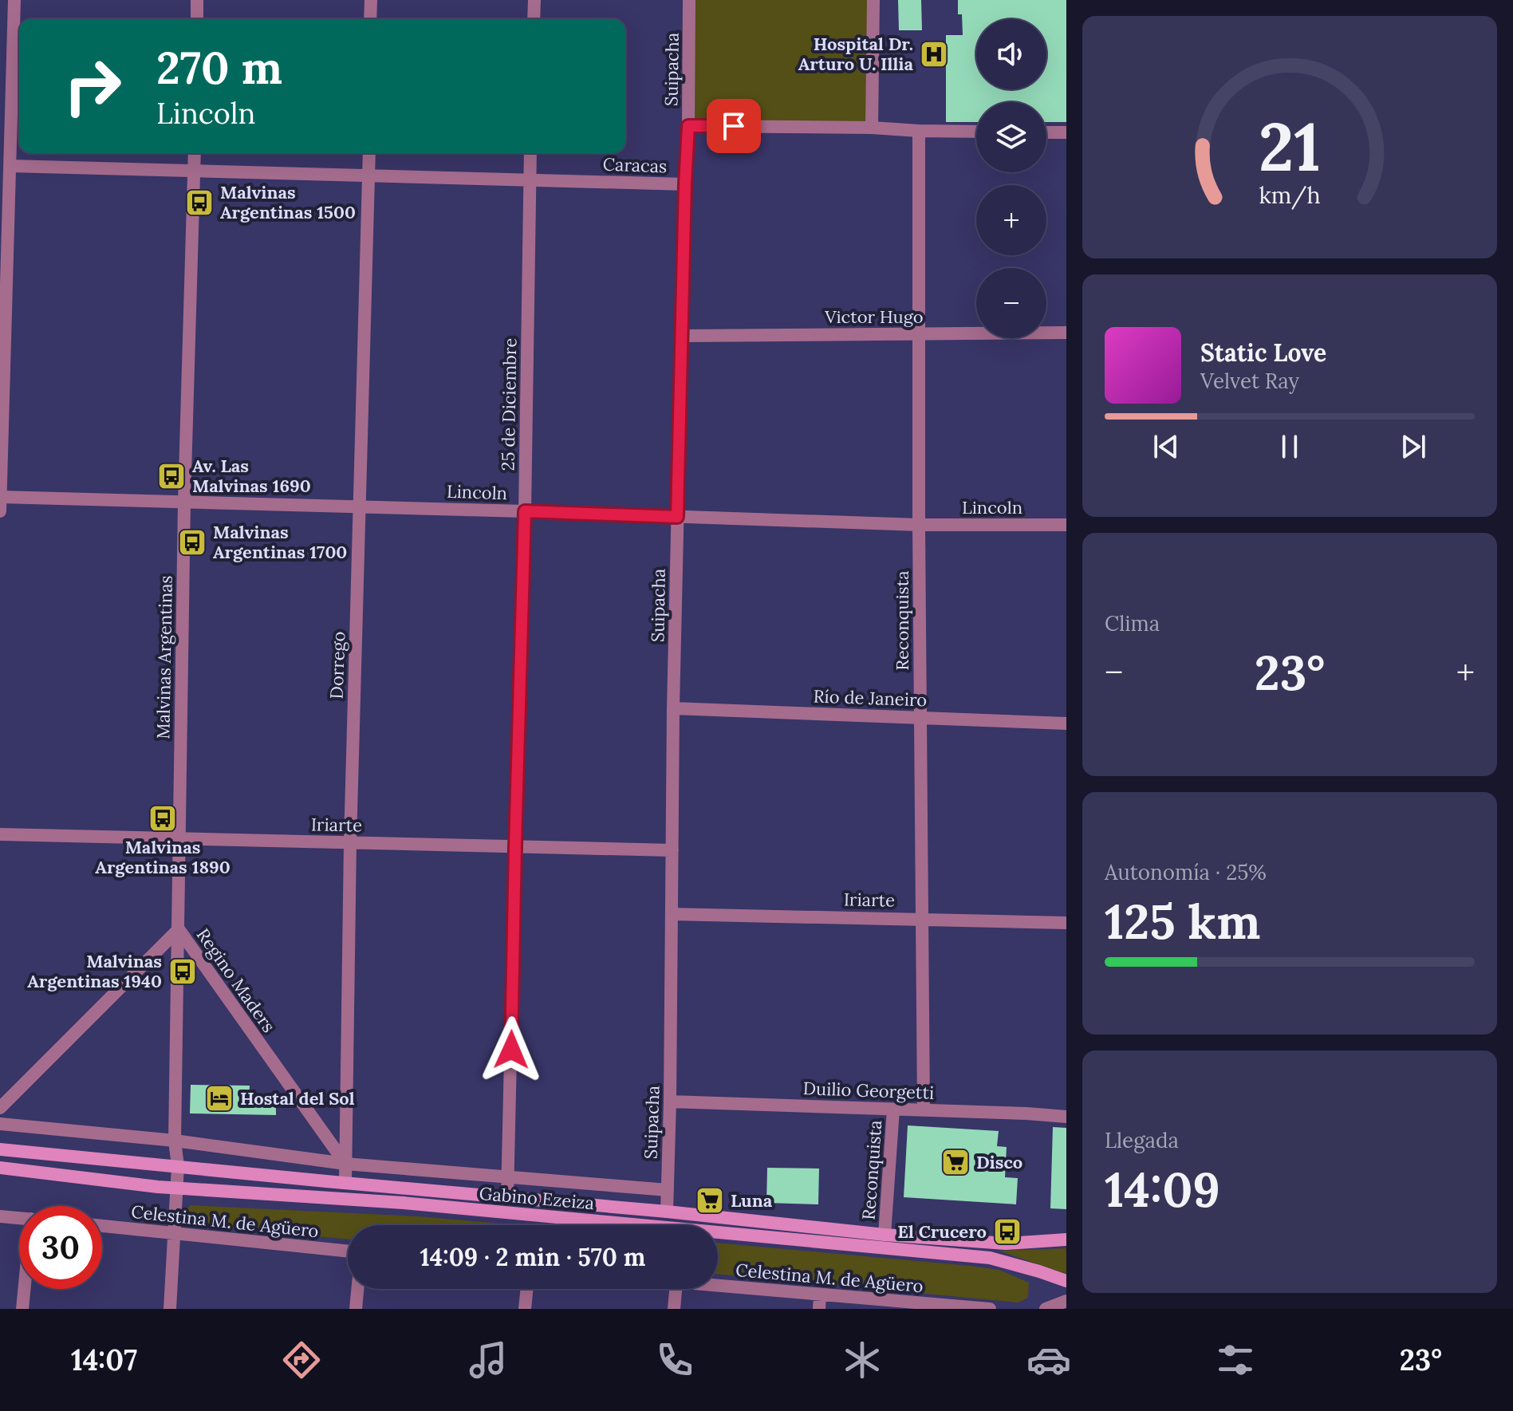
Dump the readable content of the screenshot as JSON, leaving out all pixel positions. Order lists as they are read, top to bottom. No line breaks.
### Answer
{"streets":{"main road":["Gabino Ezeiza"],"street":["Suipacha","Caracas","Victor Hugo","25 de Diciembre","Lincoln","Reconquista","Malvinas Argentinas","Dorrego","Río de Janeiro","Iriarte","Regino Maders","Duilio Georgetti","Celestina M. de Agüero"]},"crossings":[["Suipacha","Caracas"],["Suipacha","Victor Hugo"],["Suipacha","Lincoln"],["Suipacha","Río de Janeiro"],["Suipacha","Iriarte"],["Suipacha","Duilio Georgetti"],["Suipacha","Gabino Ezeiza"],["Caracas","25 de Diciembre"],["Caracas","Malvinas Argentinas"],["Caracas","Dorrego"],["Victor Hugo","Reconquista"],["25 de Diciembre","Lincoln"],["25 de Diciembre","Iriarte"],["25 de Diciembre","Gabino Ezeiza"],["Lincoln","Reconquista"],["Lincoln","Malvinas Argentinas"],["Lincoln","Dorrego"],["Reconquista","Río de Janeiro"],["Reconquista","Iriarte"],["Reconquista","Duilio Georgetti"],["Reconquista","Gabino Ezeiza"],["Malvinas Argentinas","Iriarte"],["Malvinas Argentinas","Regino Maders"],["Malvinas Argentinas","Gabino Ezeiza"],["Malvinas Argentinas","Celestina M. de Agüero"],["Dorrego","Iriarte"],["Dorrego","Regino Maders"],["Dorrego","Gabino Ezeiza"]],"places":{"hospital":["Hospital Dr. Arturo U. Illia"],"bus stop":["Malvinas Argentinas 1500","Av. Las Malvinas 1690","Malvinas Argentinas 1700","Malvinas Argentinas 1890","Malvinas Argentinas 1940","El Crucero"],"hotel":["Hostal del Sol"],"supermarket":["Disco","Luna"]},"page":{"map_buttons":["+","−"],"turn":["270 m","Lincoln"],"song":["Static Love","Velvet Ray"],"tile":["Clima",["Autonomía · 25%","125 km"],["Llegada","14:09"]],"heat":["−","23°","+"],"limit":"30","trip":"14:09 · 2 min · 570 m","tabs":["14:07","23°"],"gauge":["21","km/h"]}}
